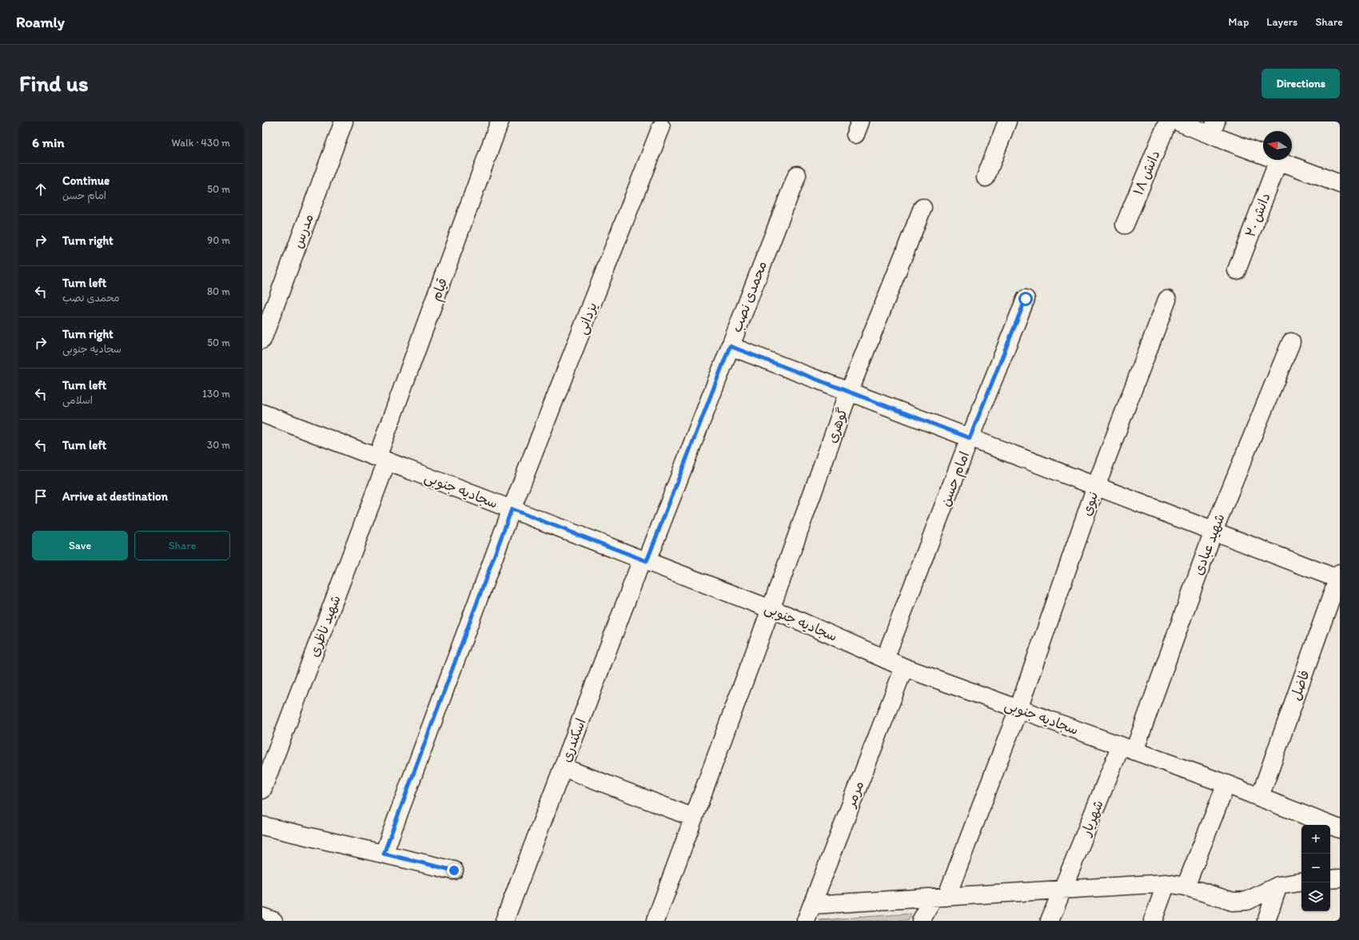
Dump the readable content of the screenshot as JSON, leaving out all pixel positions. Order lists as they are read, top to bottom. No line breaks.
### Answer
{"streets":{"street":["دانش ۱۸","دانش ۲۰","مدرس","قیام","محمدی نصب","یزدانی","گوهری","امام حسن","سجادیه جنوبی","نبوی","شهید عبادی","شهید ناظری","فاضل","اسکندری","مرمر","شهریار"]},"crossings":[["قیام","سجادیه جنوبی"],["قیام","شهید ناظری"],["محمدی نصب","سجادیه جنوبی"],["محمدی نصب","اسکندری"],["یزدانی","سجادیه جنوبی"],["گوهری","سجادیه جنوبی"],["امام حسن","سجادیه جنوبی"],["سجادیه جنوبی","نبوی"],["سجادیه جنوبی","شهید عبادی"],["سجادیه جنوبی","شهید ناظری"],["سجادیه جنوبی","فاضل"],["سجادیه جنوبی","اسکندری"],["سجادیه جنوبی","مرمر"],["سجادیه جنوبی","شهریار"],["شهید عبادی","شهریار"]],"north":"left","page":{"header":"Roamly","nav":["Map","Layers","Share"],"buttons":["Directions",["Save","Share"]],"title":"Find us","heading":["6 min","Walk · 430 m"],"list":[["Continue","امام حسن","50 m"],["Turn right","90 m"],["Turn left","محمدی نصب","80 m"],["Turn right","سجادیه جنوبی","50 m"],["Turn left","اسلامی","130 m"],["Turn left","30 m"],"Arrive at destination"],"map_buttons":["+","−"]}}
